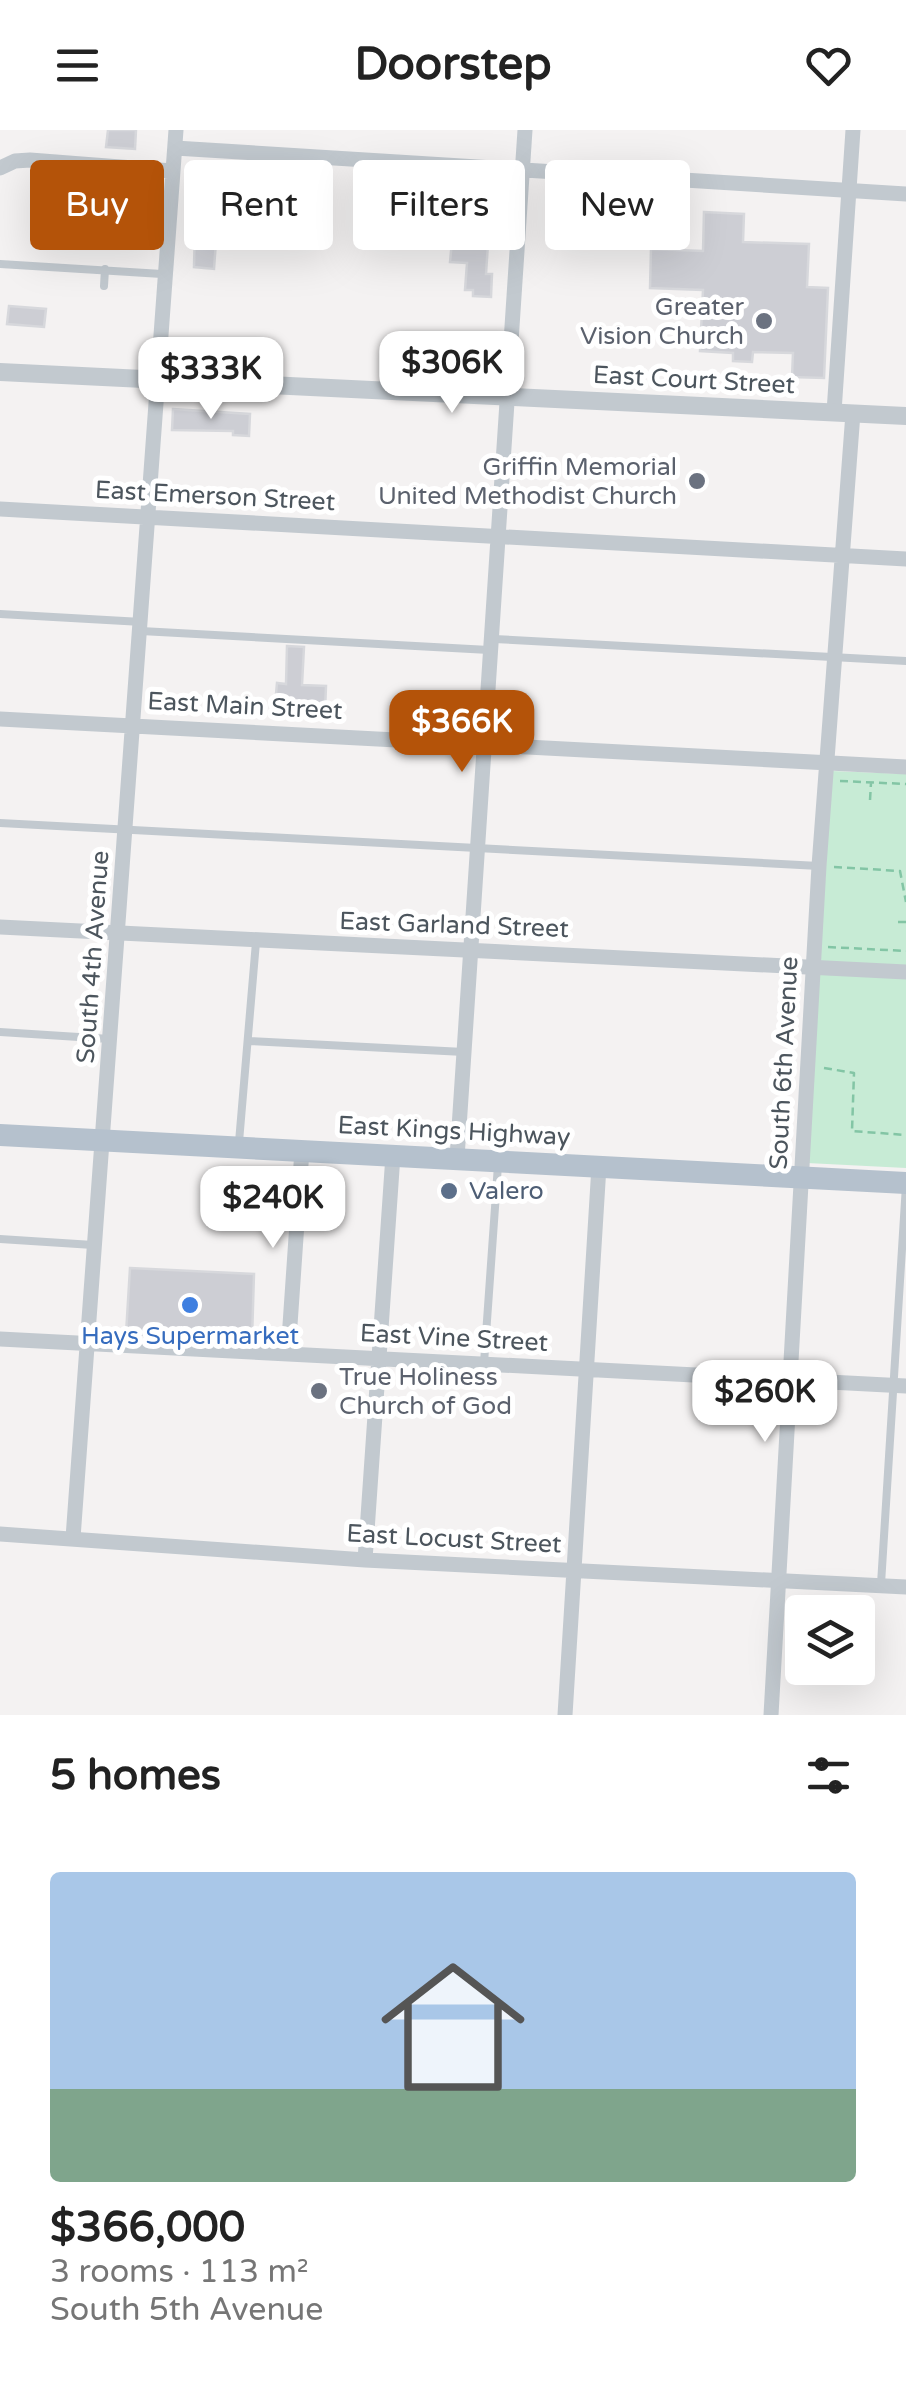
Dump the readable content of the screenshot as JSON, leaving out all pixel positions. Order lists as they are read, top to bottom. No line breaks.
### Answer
{"streets":{"main road":["East Kings Highway"],"street":["East Court Street","East Emerson Street","East Main Street","East Garland Street","South 4th Avenue","South 6th Avenue","East Vine Street","East Locust Street"]},"crossings":[["East Court Street","South 4th Avenue"],["East Court Street","South 6th Avenue"],["East Emerson Street","South 4th Avenue"],["East Emerson Street","South 6th Avenue"],["East Main Street","South 4th Avenue"],["East Main Street","South 6th Avenue"],["East Garland Street","South 4th Avenue"],["East Garland Street","South 6th Avenue"],["South 4th Avenue","East Kings Highway"],["South 4th Avenue","East Vine Street"],["South 4th Avenue","East Locust Street"],["South 6th Avenue","East Kings Highway"],["South 6th Avenue","East Vine Street"],["South 6th Avenue","East Locust Street"]],"places":["Greater Vision Church","Griffin Memorial United Methodist Church","Valero","Hays Supermarket","True Holiness Church of God"],"page":{"header":"Doorstep","chip":["Buy","Rent","Filters","New"],"price":["$306K","$333K","$366K","$240K","$260K"],"heading":"5 homes","list":[{"name":"$366,000","note":"3 rooms · 113 m² · South 5th Avenue"}]}}
